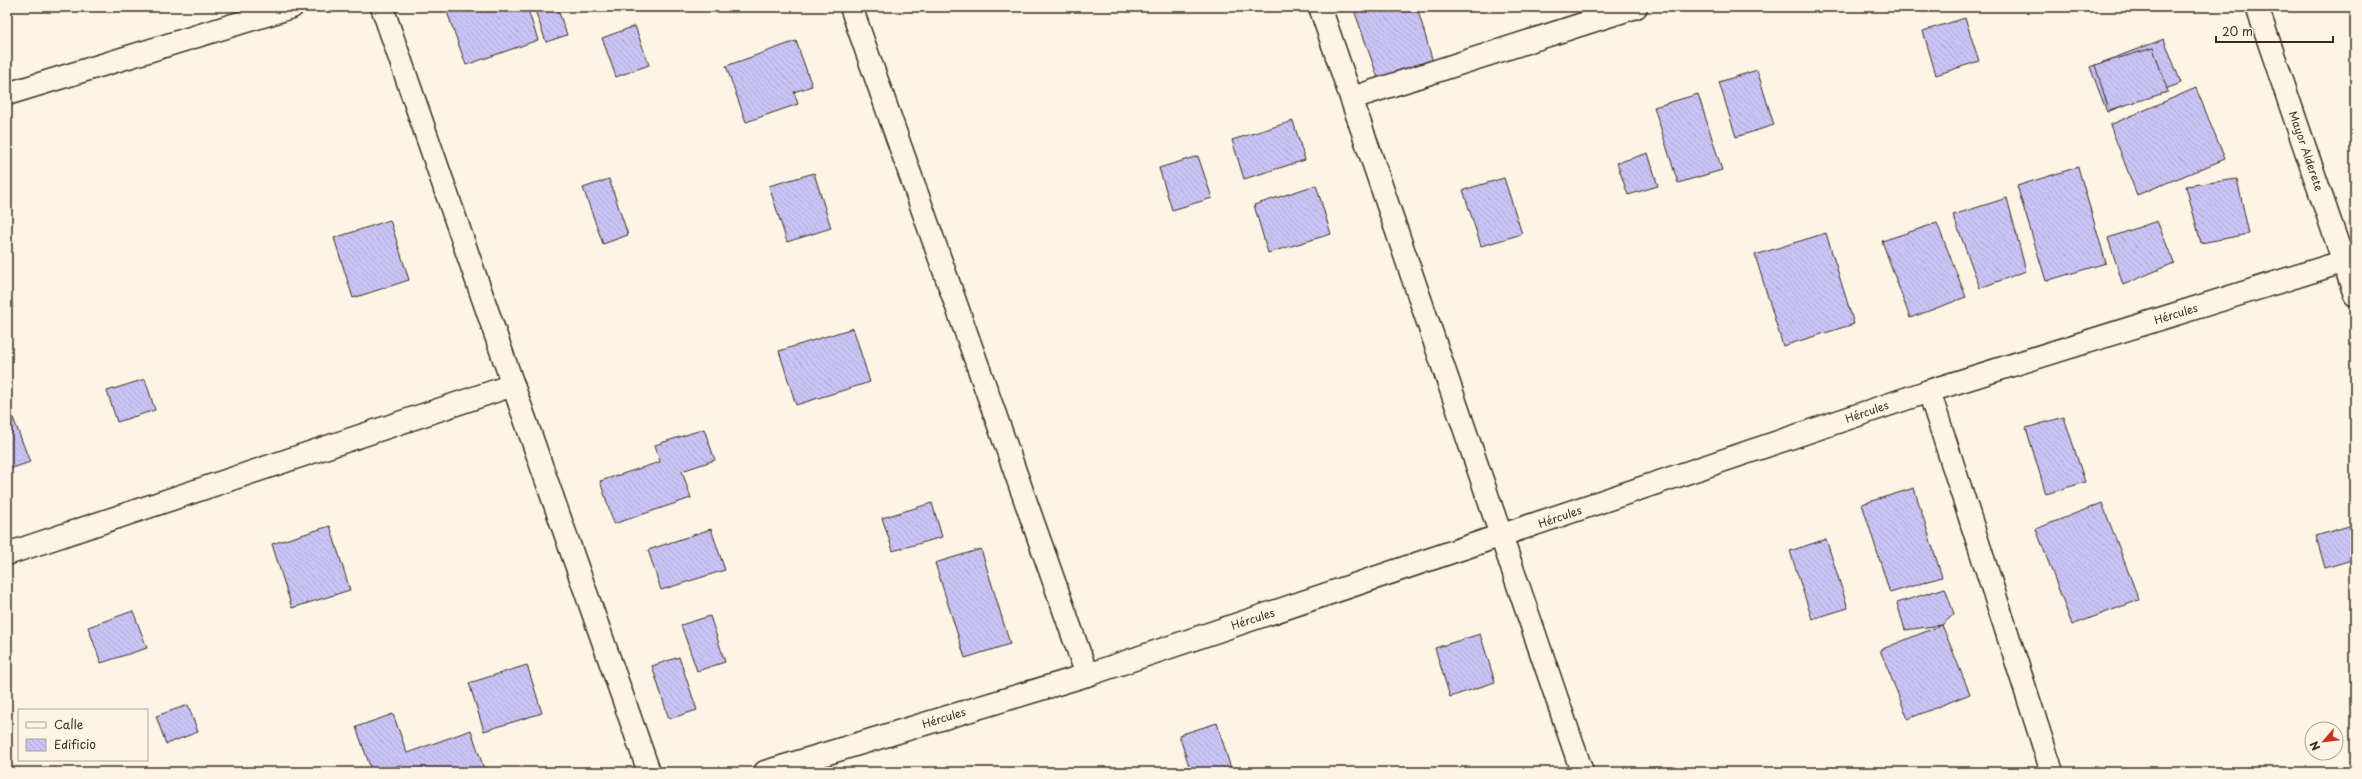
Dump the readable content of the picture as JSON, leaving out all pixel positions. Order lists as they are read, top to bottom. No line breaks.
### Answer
{"streets":{"street":["Mayor Alderete","Hércules"]},"crossings":[["Mayor Alderete","Hércules"]],"legend":["Calle","Edificio"],"scale_bar":"20 m","north":"bottom left"}
